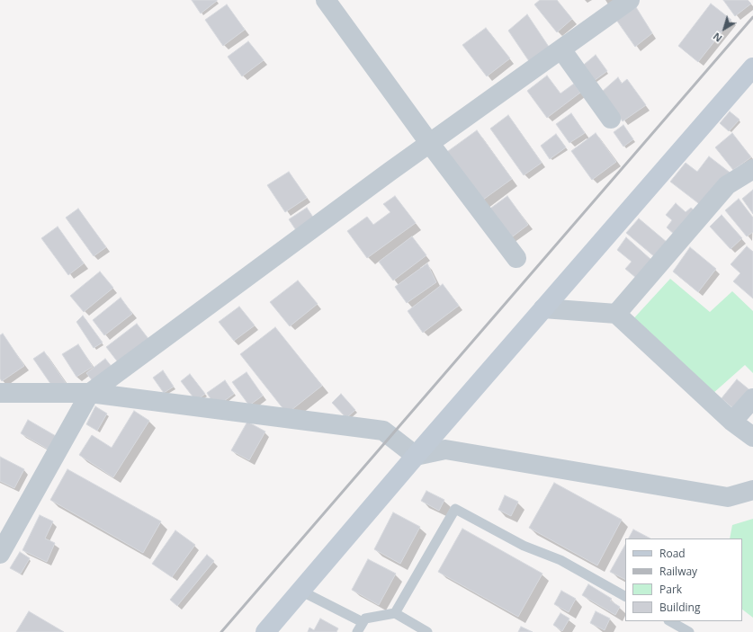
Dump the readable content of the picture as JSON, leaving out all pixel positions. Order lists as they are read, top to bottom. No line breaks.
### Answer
{"legend":["Road","Railway","Park","Building"],"north":"bottom left"}
